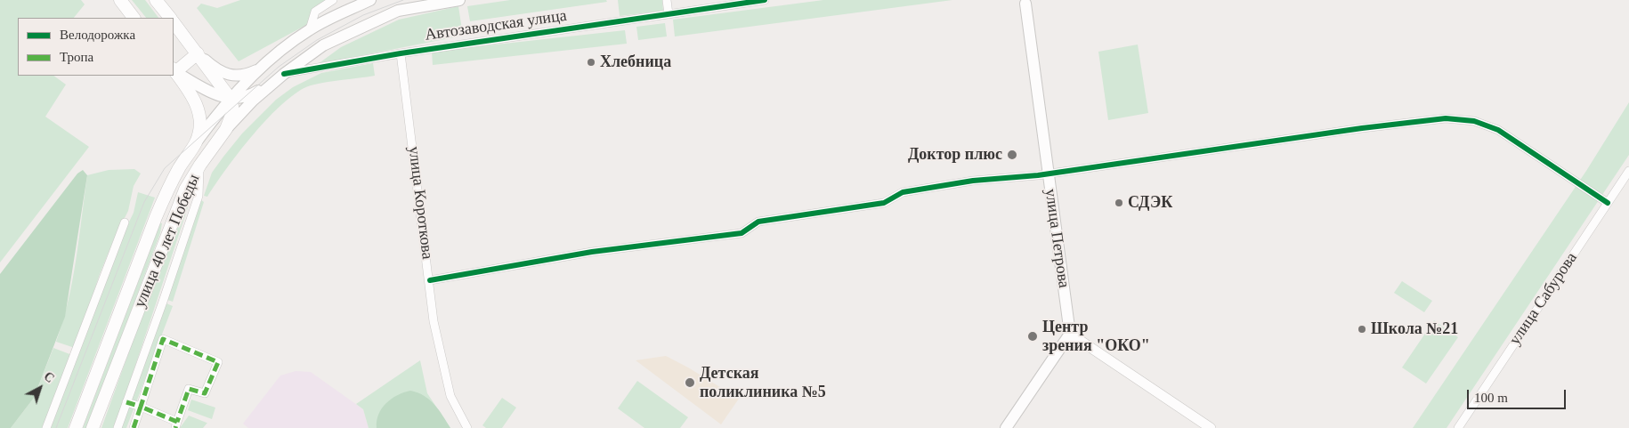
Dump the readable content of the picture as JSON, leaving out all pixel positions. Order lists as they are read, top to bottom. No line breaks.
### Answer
{"streets":{"main road":["Автозаводская улица","улица Петрова","улица 40 лет Победы"],"street":["улица Короткова","улица Сабурова"]},"crossings":[["Автозаводская улица","улица Короткова"]],"places":["Хлебница","Доктор плюс","СДЭК","Школа №21","Центр зрения \"ОКО\"","Детская поликлиника №5"],"legend":["Велодорожка","Тропа"],"scale_bar":"100 m","north":"top right"}
